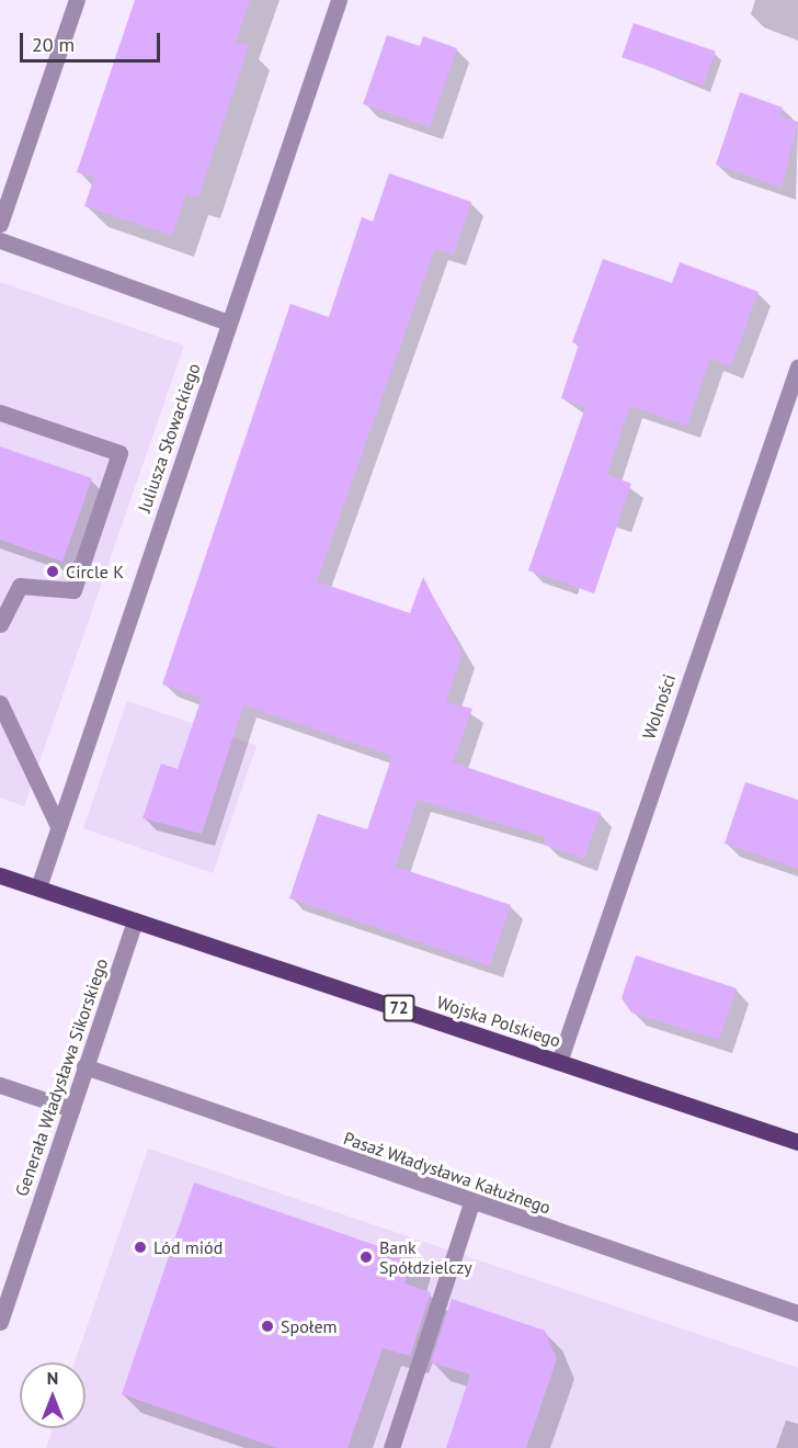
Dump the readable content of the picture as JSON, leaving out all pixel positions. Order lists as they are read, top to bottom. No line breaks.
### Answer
{"streets":{"main road":["72","Wojska Polskiego"],"street":["Juliusza Słowackiego","Wolności","Generała Władysława Sikorskiego","Pasaż Władysława Kałużnego"]},"crossings":[["Juliusza Słowackiego","Wojska Polskiego"],["Wolności","Wojska Polskiego"],["Wojska Polskiego","Generała Władysława Sikorskiego"],["Generała Władysława Sikorskiego","Pasaż Władysława Kałużnego"]],"places":["Circle K","Lód miód","Bank Spółdzielczy","Społem"],"scale_bar":"20 m","north":"top"}
